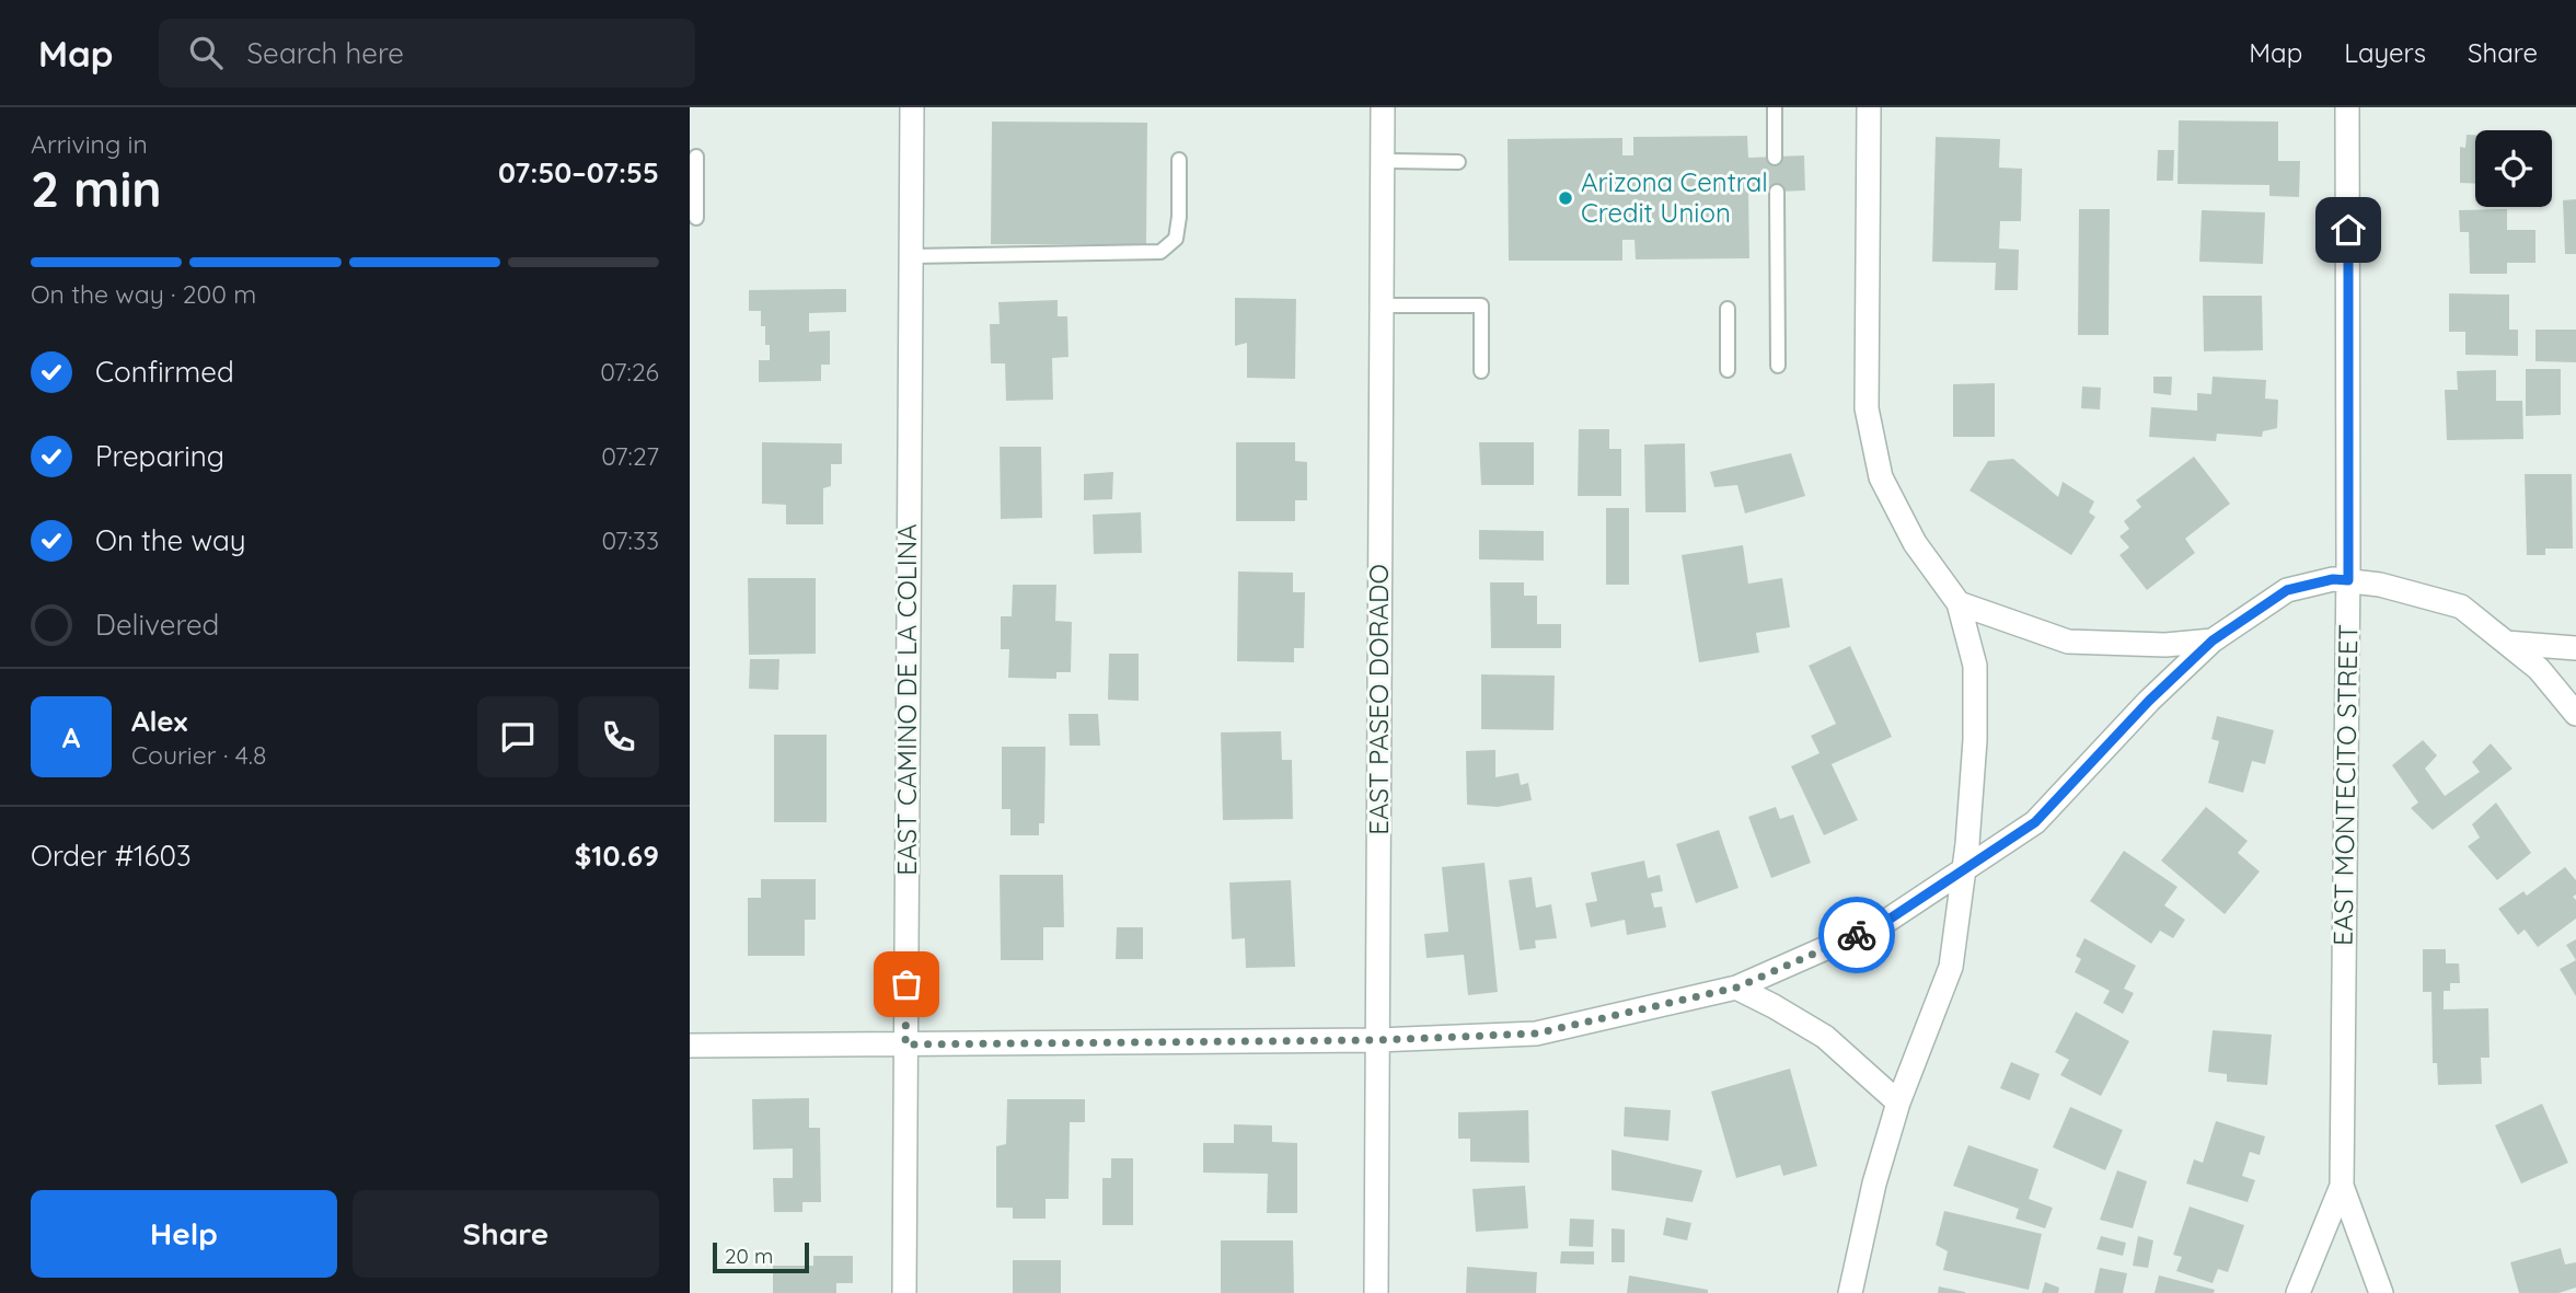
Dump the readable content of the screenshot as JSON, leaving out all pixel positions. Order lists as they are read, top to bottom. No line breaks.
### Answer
{"streets":{"street":["EAST CAMINO DE LA COLINA","EAST PASEO DORADO","EAST MONTECITO STREET"]},"places":["Arizona Central Credit Union"],"scale_bar":"20 m","page":{"header":"Map","search":"Search here","nav":["Map","Layers","Share"],"heading":["2 min","Arriving in","07:50–07:55"],"panel":["Alex","Courier · 4.8","Order #1603","$10.69"],"bar":"On the way · 200 m","list":[["Confirmed","07:26"],["Preparing","07:27"],["On the way","07:33"],"Delivered"],"round":"A","buttons":["Help","Share"],"scale":"20 m"}}
